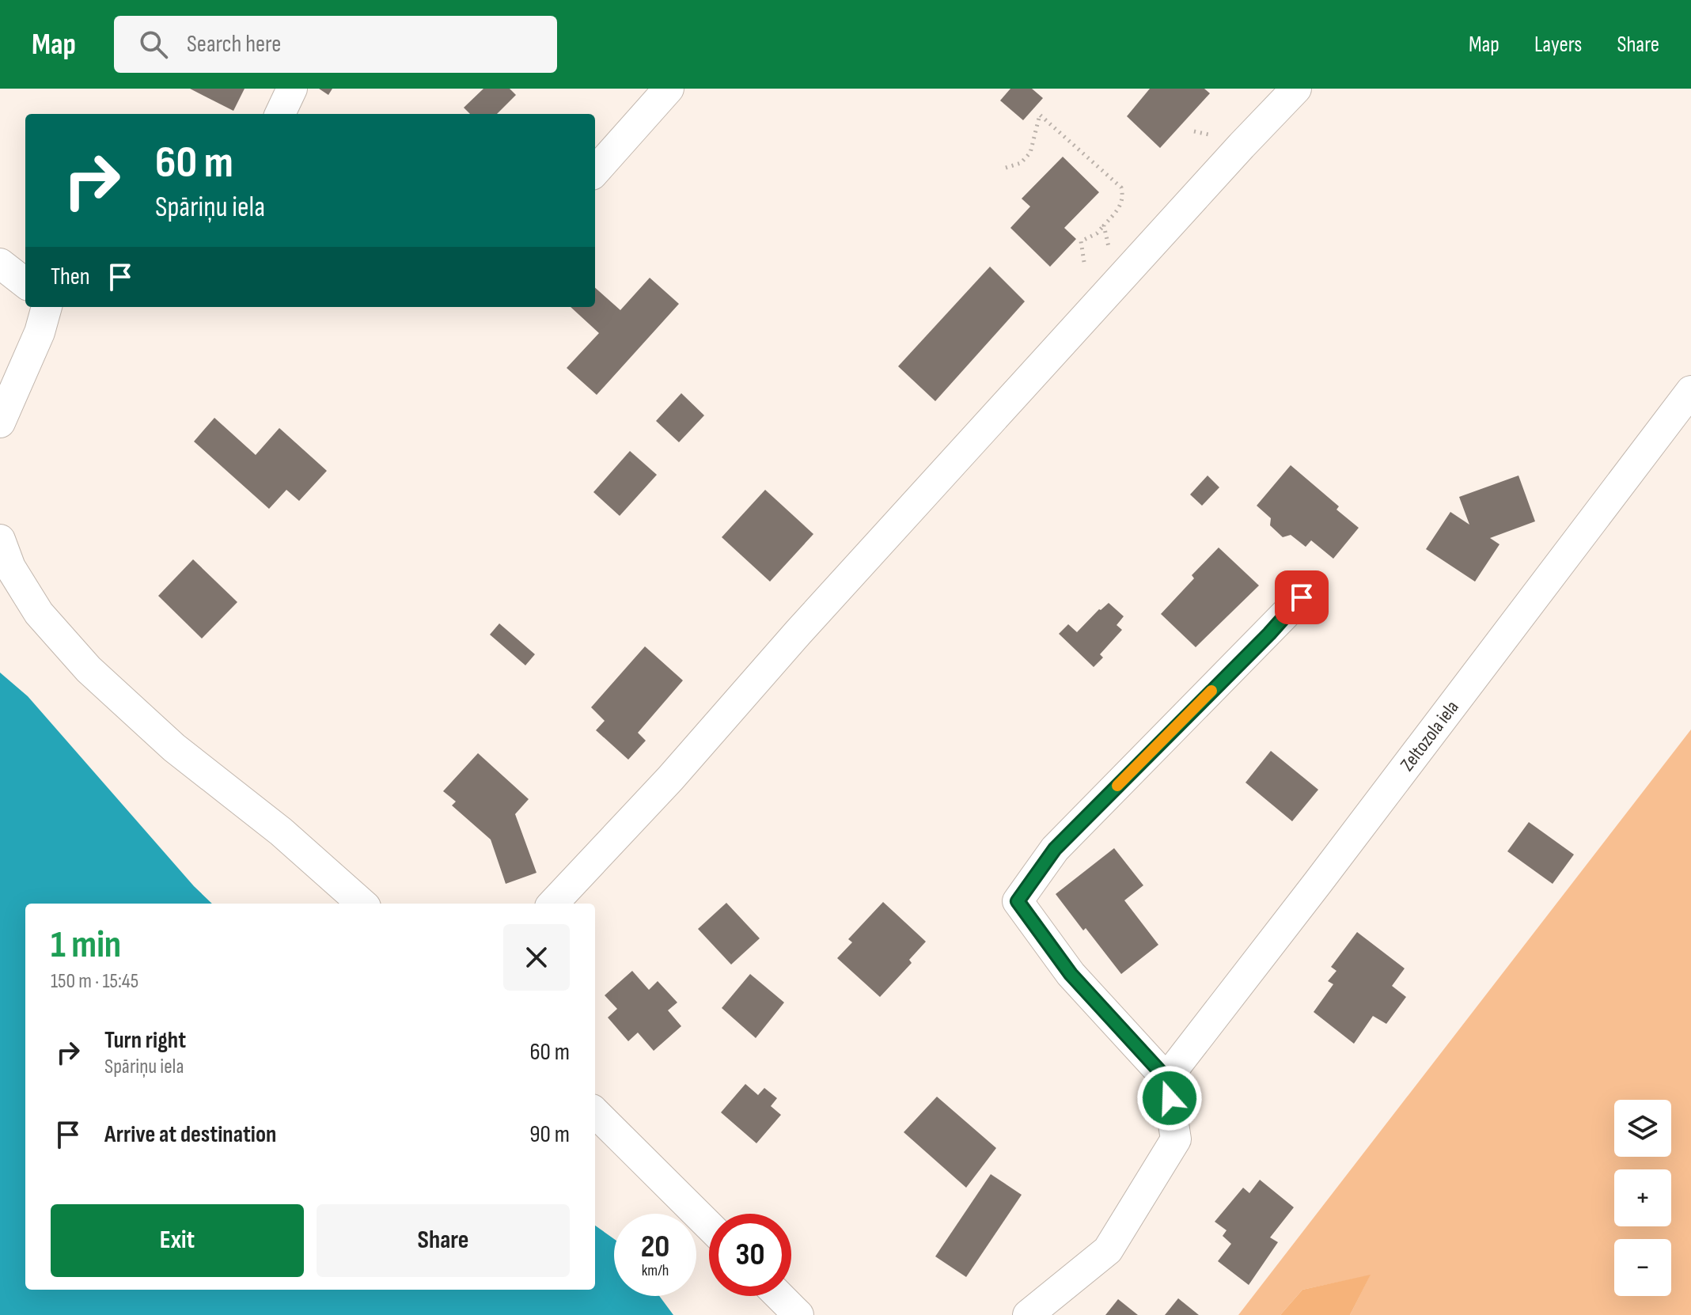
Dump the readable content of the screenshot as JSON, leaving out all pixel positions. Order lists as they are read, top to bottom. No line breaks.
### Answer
{"streets":{"street":["Zeltozola iela"]},"page":{"header":"Map","search":"Search here","nav":["Map","Layers","Share"],"turn":["60 m","Spāriņu iela"],"then":"Then","heading":["1 min","150 m · 15:45"],"list":[{"name":"Turn right","note":"Spāriņu iela","value":"60 m"},{"name":"Arrive at destination","value":"90 m"}],"map_buttons":["+","−"],"buttons":["Exit","Share"],"speed":"20 km/h","limit":"30"}}
